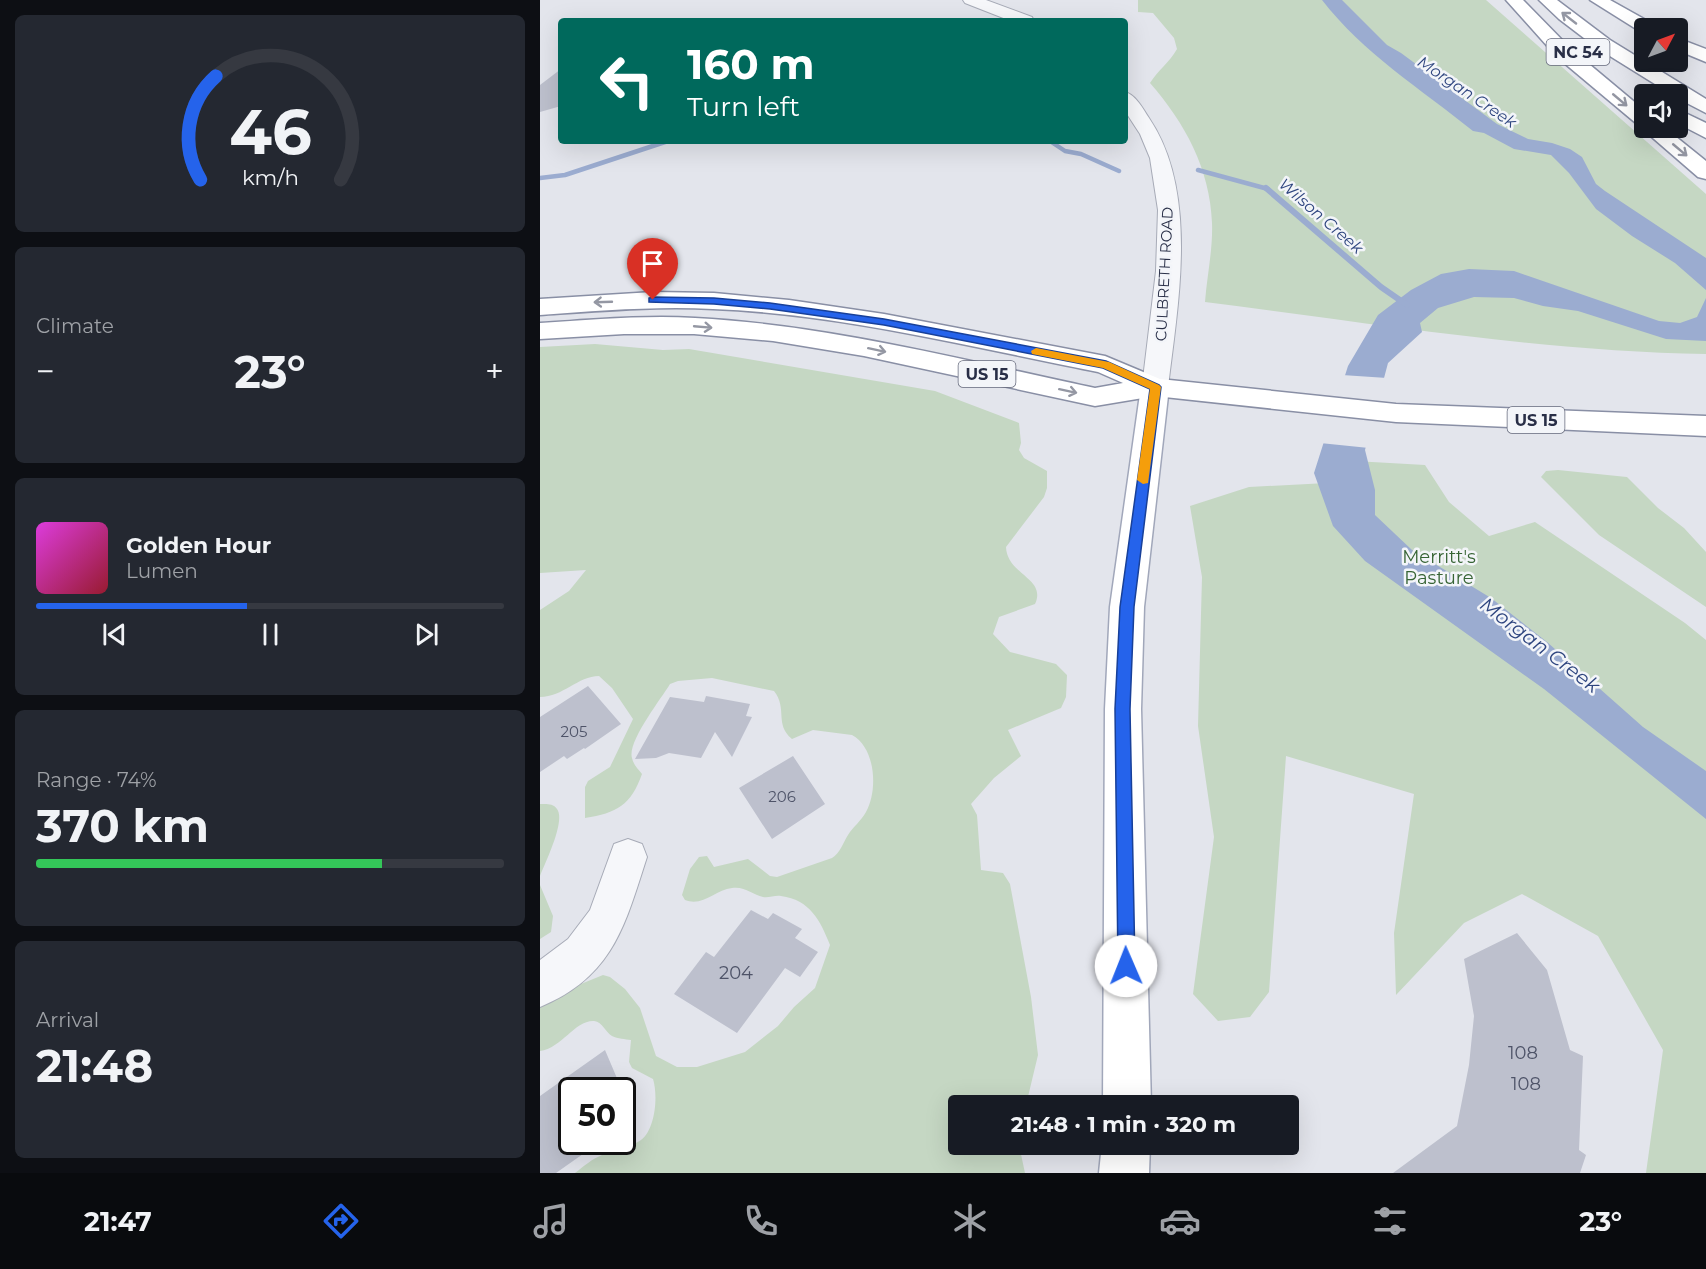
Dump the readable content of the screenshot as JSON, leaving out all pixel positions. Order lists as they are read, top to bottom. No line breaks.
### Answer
{"streets":{"main road":["NC 54","US 15"],"street":["CULBRETH ROAD"]},"crossings":[["CULBRETH ROAD","US 15"]],"water":["Morgan Creek","Wilson Creek"],"parks":["Merritt's Pasture"],"house_numbers":["205","206","204","108","108"],"north":"top right","page":{"turn":["160 m","Turn left"],"tile":["Climate",["Range · 74%","370 km"],["Arrival","21:48"]],"heat":["−","23°","+"],"song":["Golden Hour","Lumen"],"limit":"50","trip":"21:48 · 1 min · 320 m","tabs":["21:47","23°"],"gauge":["46","km/h"]}}
